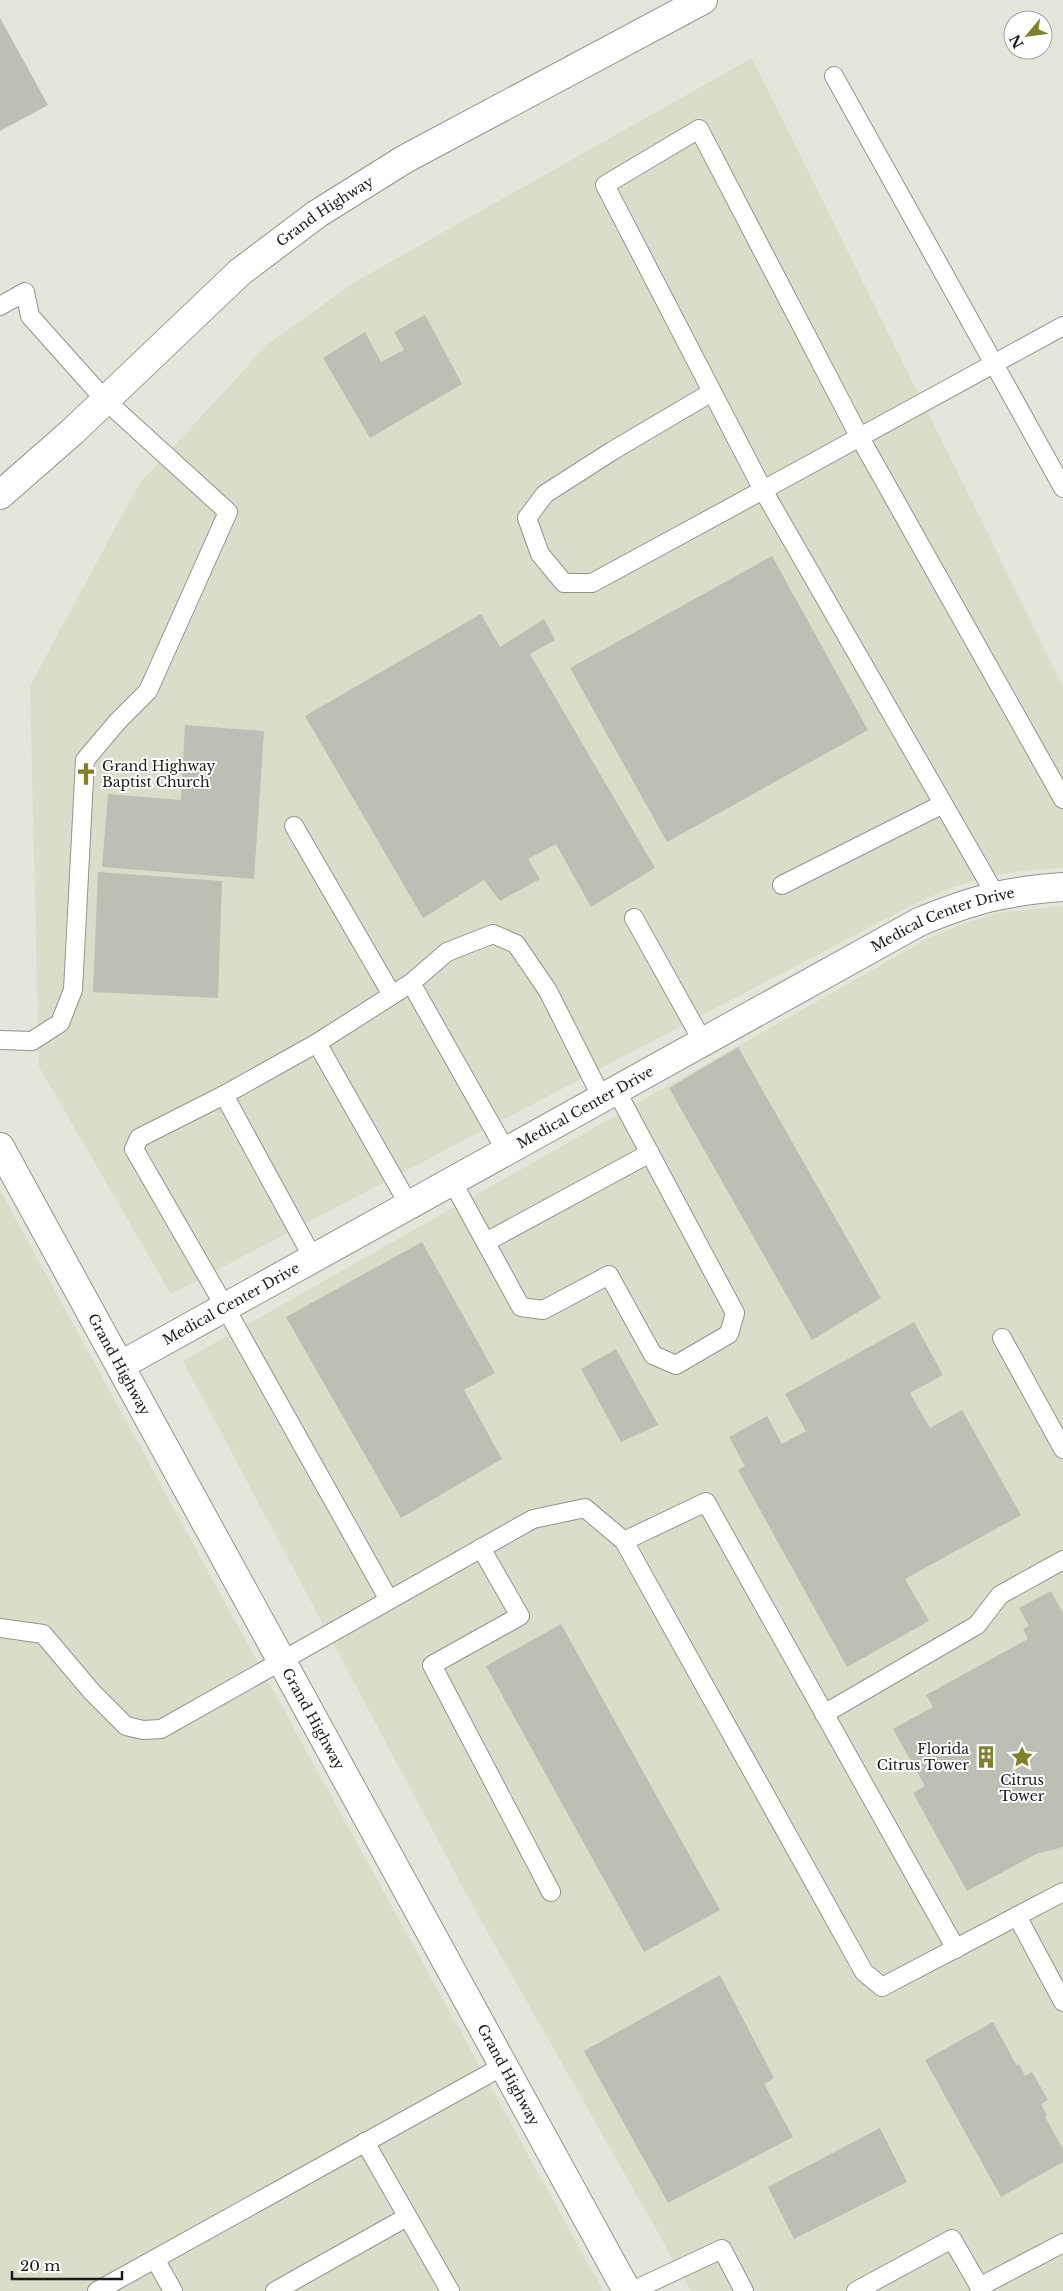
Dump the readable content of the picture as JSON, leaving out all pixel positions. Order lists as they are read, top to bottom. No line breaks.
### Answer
{"streets":{"street":["Grand Highway","Medical Center Drive"]},"crossings":[["Grand Highway","Medical Center Drive"]],"places":{"church":["Grand Highway Baptist Church"],"building":["Florida Citrus Tower"],"place":["Citrus Tower"]},"scale_bar":"20 m","north":"bottom left"}
